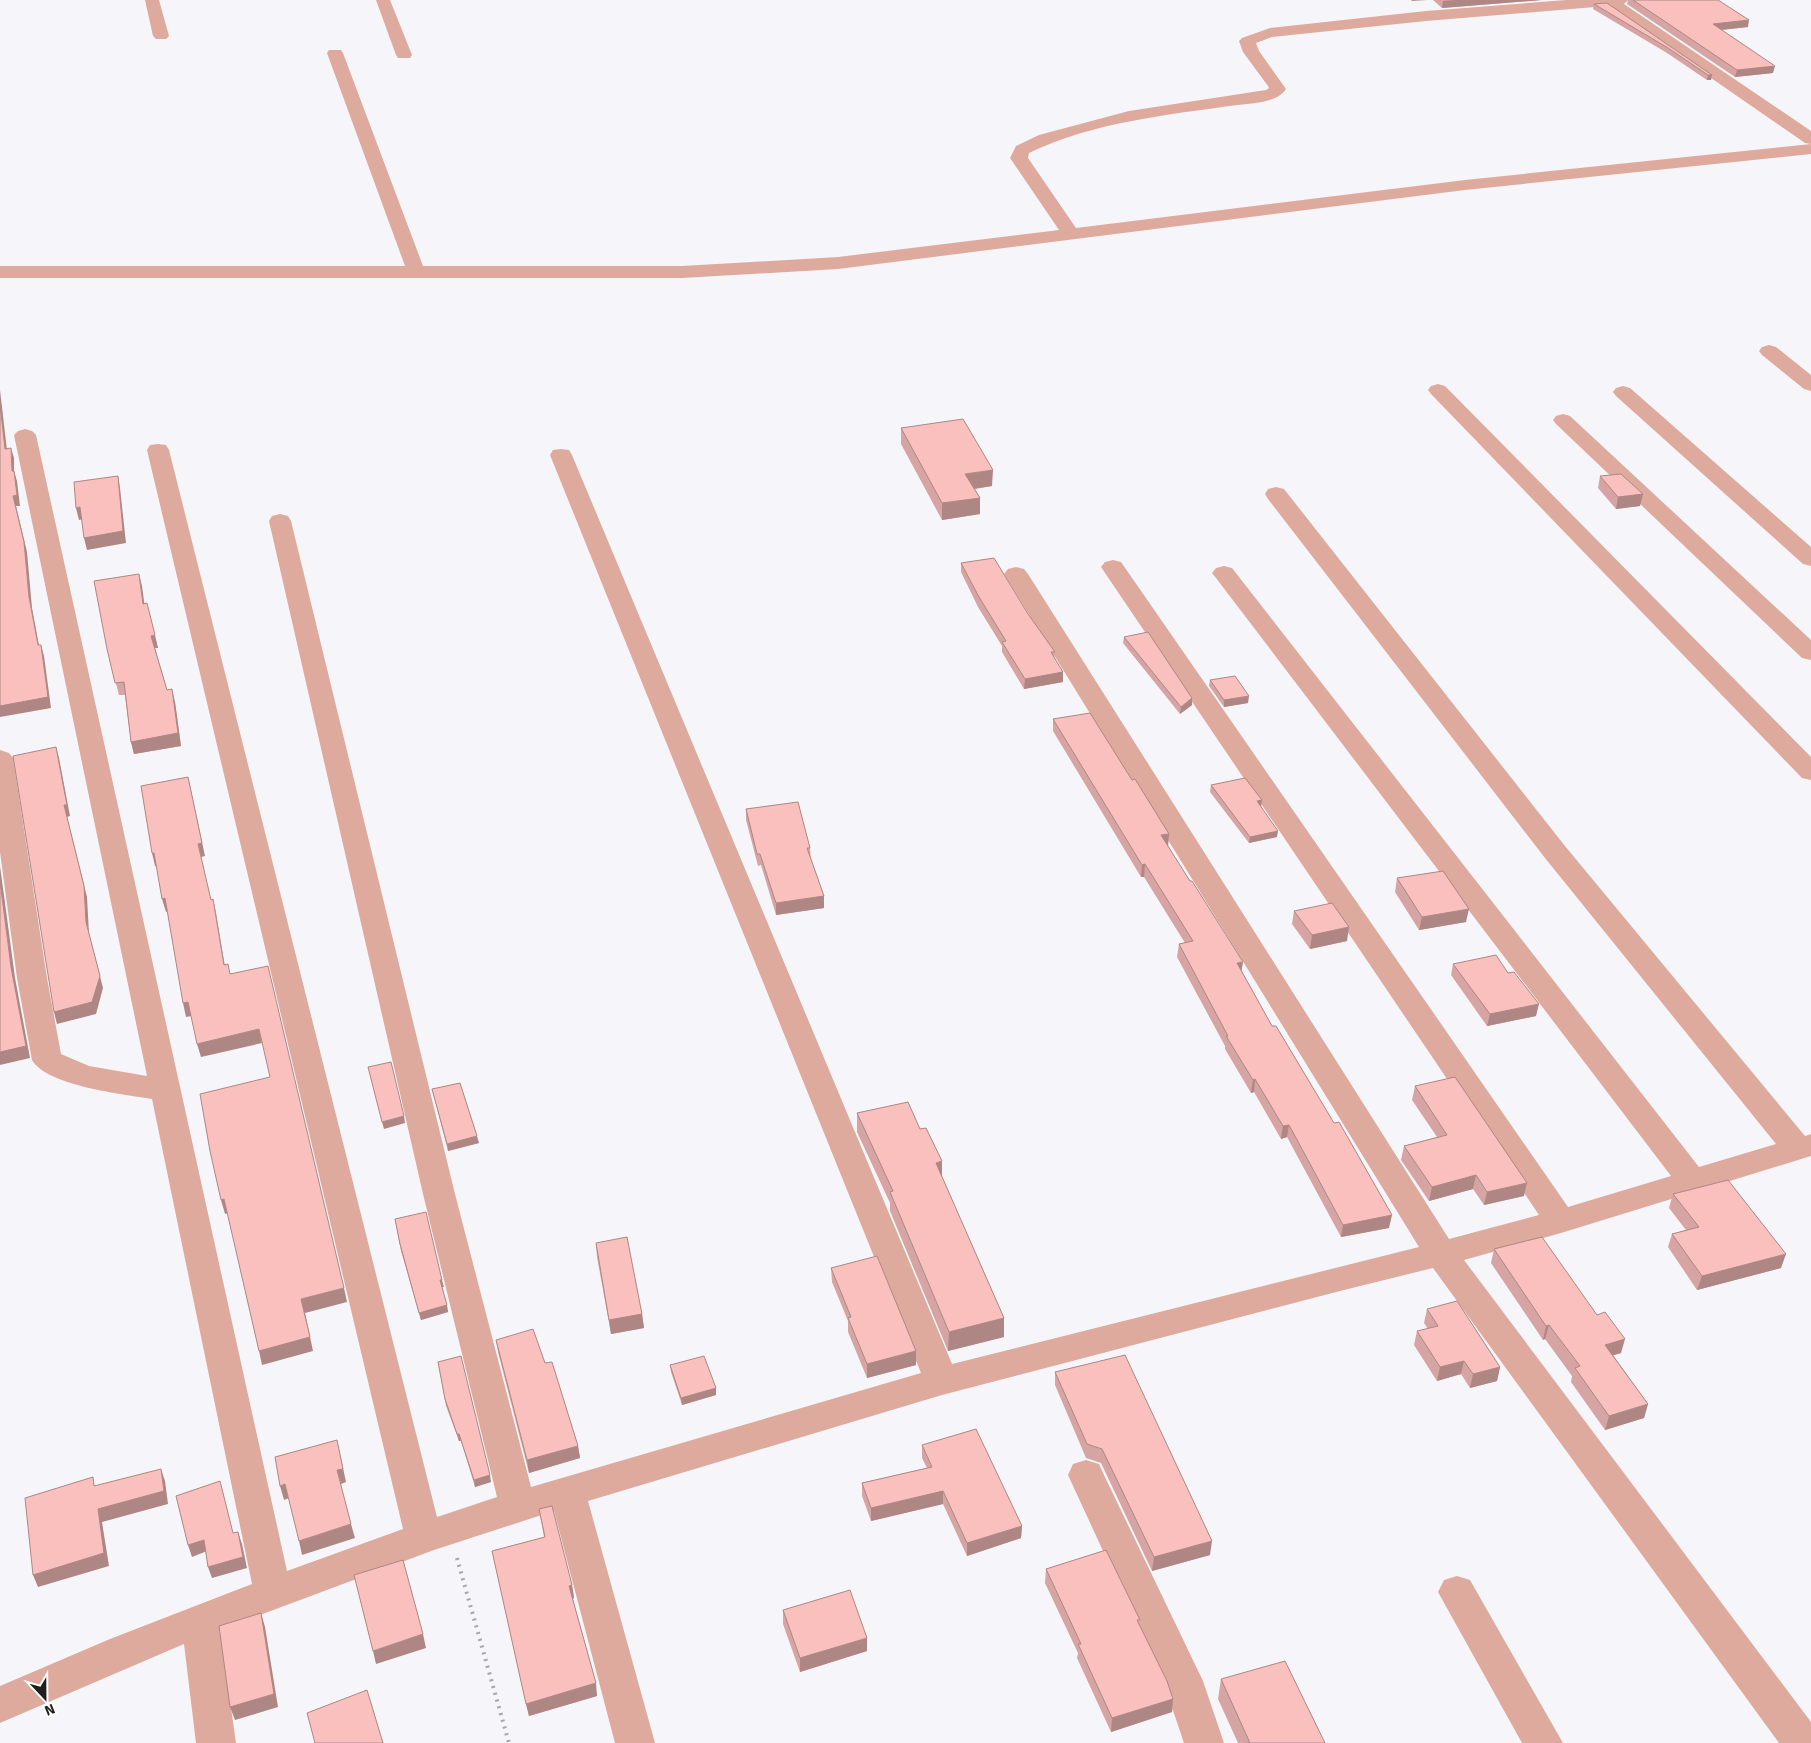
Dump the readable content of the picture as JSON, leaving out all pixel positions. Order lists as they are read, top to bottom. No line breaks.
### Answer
{"north":"bottom"}
